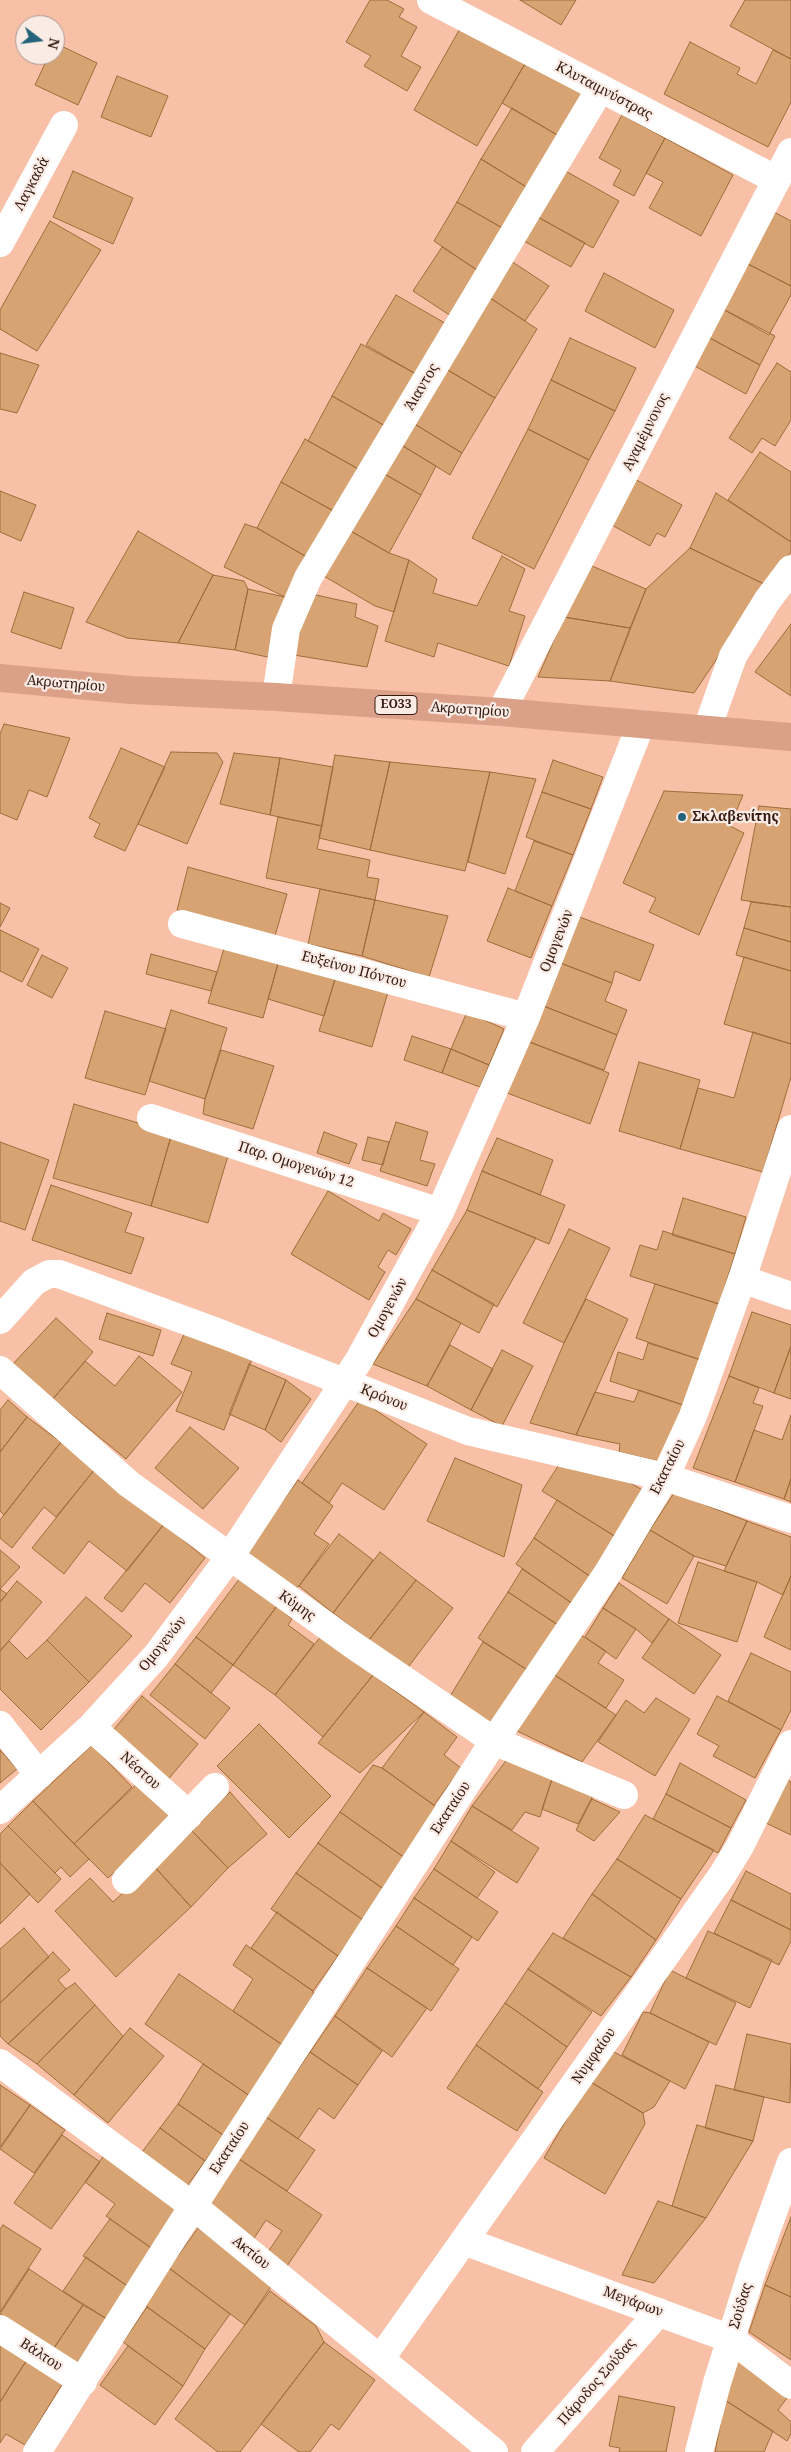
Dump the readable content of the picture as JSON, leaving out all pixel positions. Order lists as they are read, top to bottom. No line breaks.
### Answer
{"streets":{"main road":["Ακρωτηρίου","ΕΟ33"],"street":["Κλυταιμνύστρας","Λαγκαδά","Άιαντος","Αγαμέμνονος","Ομογενών","Ευξείνου Πόντου","Παρ. Ομογενών 12","Κρόνου","Εκαταίου","Κύμης","Νέστου","Νυμφαίου","Ακτίου","Μεγάρων","Σούδας","Βάλτου","Πάροδος Σούδας"]},"crossings":[["Κλυταιμνύστρας","Άιαντος"],["Κλυταιμνύστρας","Αγαμέμνονος"],["Άιαντος","Ακρωτηρίου"],["Αγαμέμνονος","Ακρωτηρίου"],["Ακρωτηρίου","Ομογενών"],["Ομογενών","Ευξείνου Πόντου"],["Ομογενών","Παρ. Ομογενών 12"],["Ομογενών","Κρόνου"],["Ομογενών","Κύμης"],["Ομογενών","Νέστου"],["Κρόνου","Εκαταίου"],["Εκαταίου","Κύμης"],["Εκαταίου","Ακτίου"],["Εκαταίου","Βάλτου"],["Νυμφαίου","Ακτίου"],["Νυμφαίου","Μεγάρων"],["Μεγάρων","Σούδας"],["Μεγάρων","Πάροδος Σούδας"]],"places":["Σκλαβενίτης"],"north":"right"}
